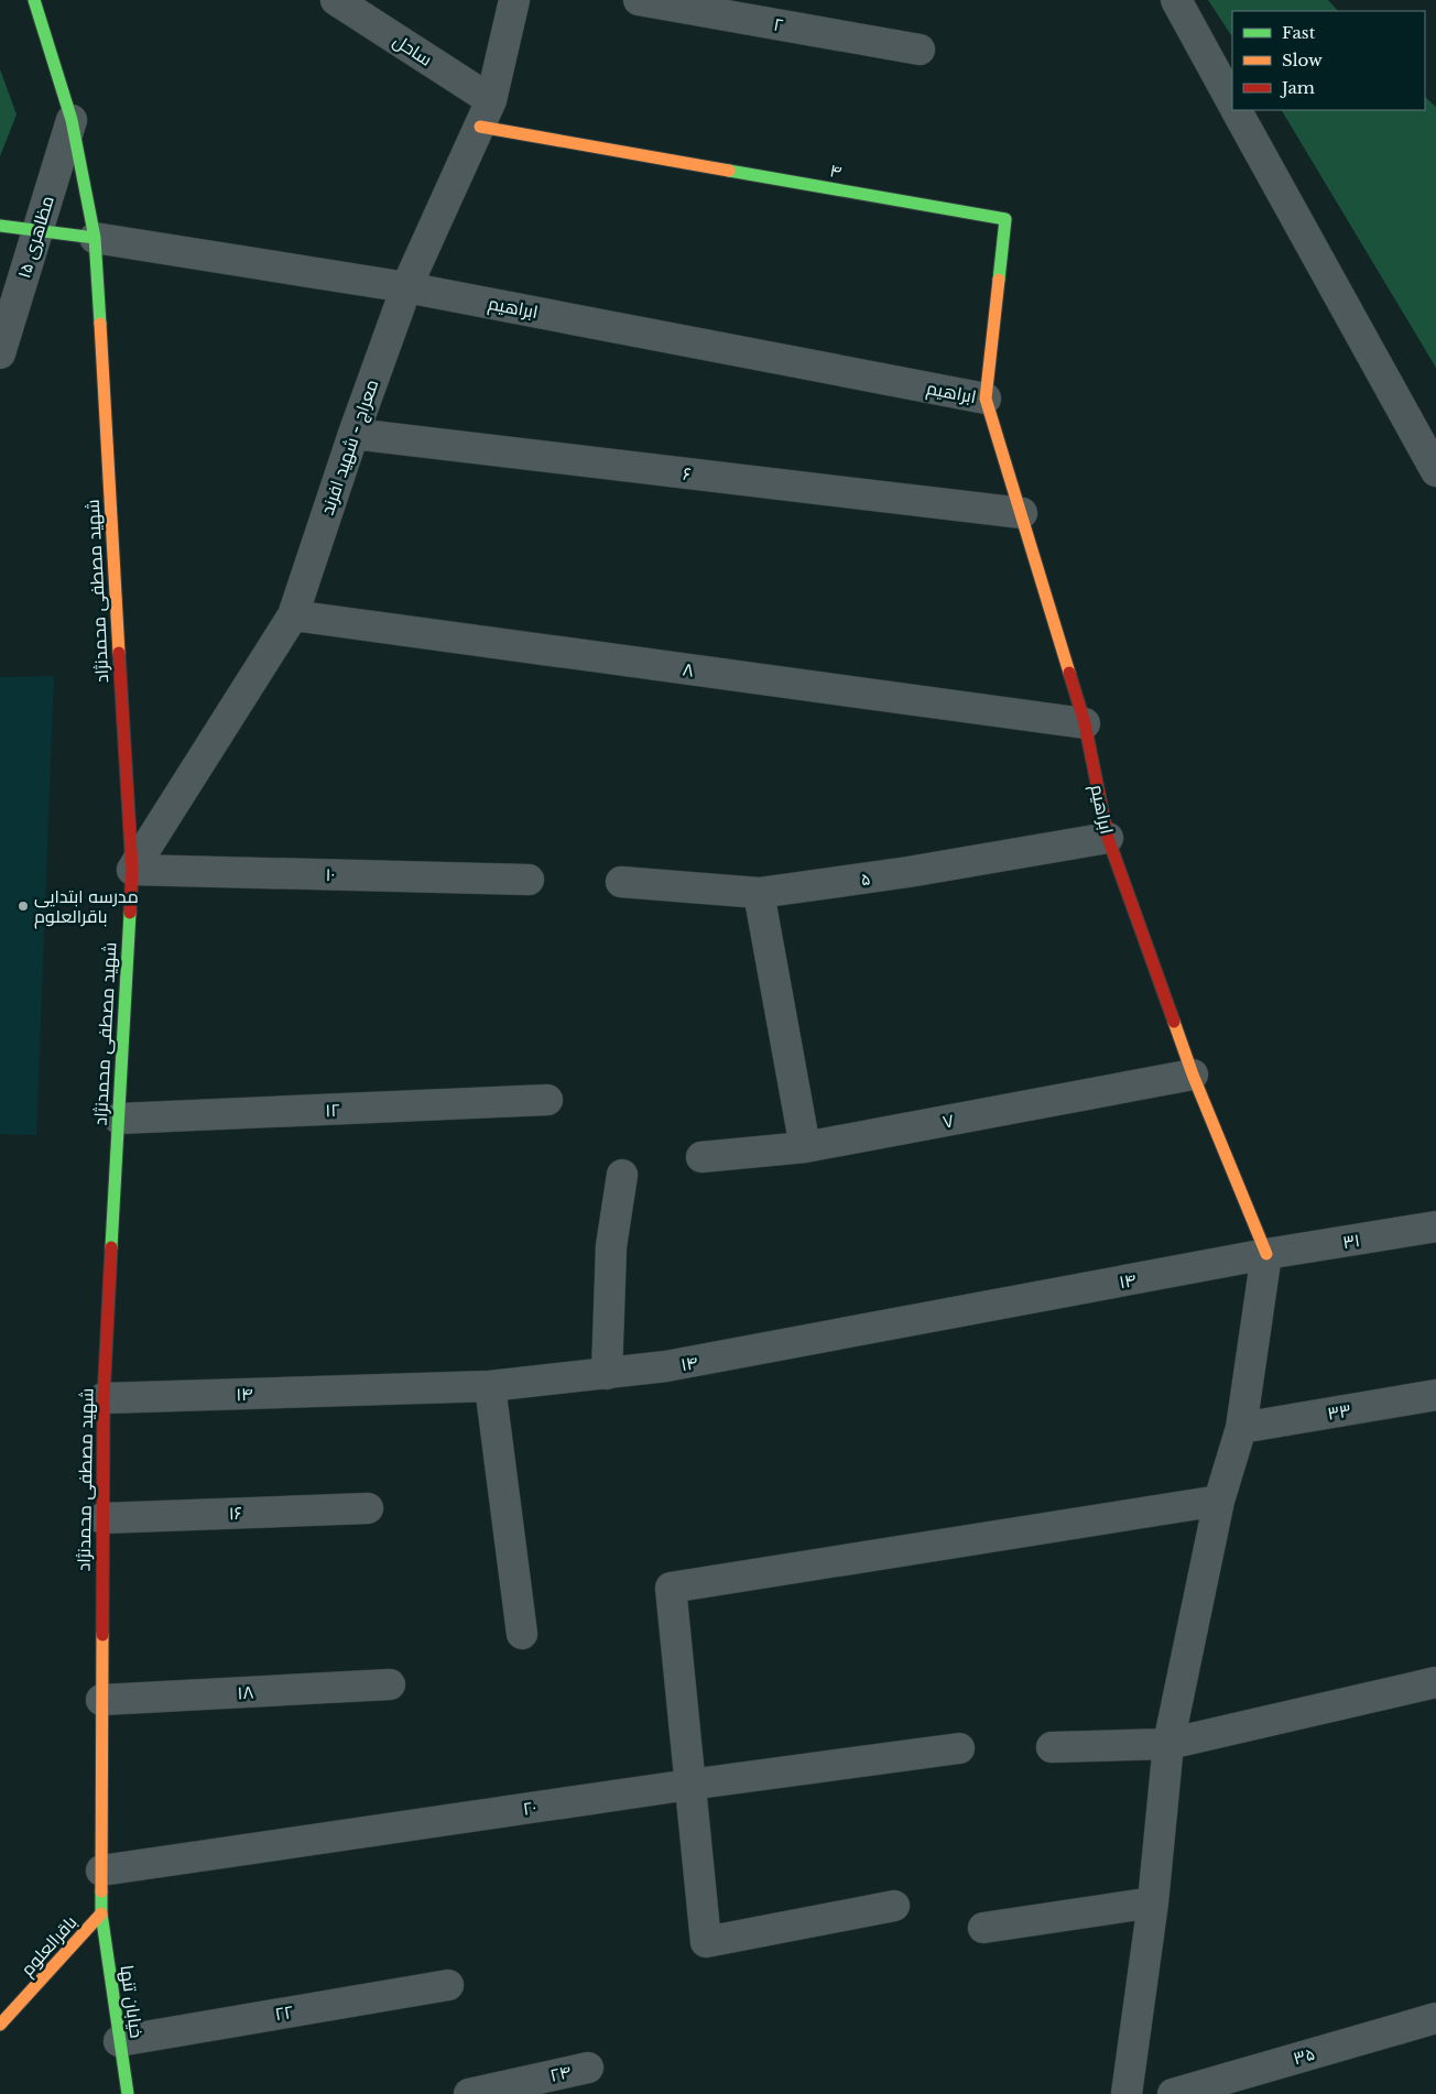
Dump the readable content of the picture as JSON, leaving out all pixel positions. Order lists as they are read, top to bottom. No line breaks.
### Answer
{"streets":{"main road":["۴","ابراهیم","شهید مصطفی محمدنژاد","باقرالعلوم","خیابان تنها"],"street":["۲","ساحل","۱۵ مظاهری","معراج - شهید افرند","۶","۸","۱۰","۵","۱۲","۷","۳۱","۱۴","۳۳","۱۶","۱۸","۲۰","۲۲","۳۵","۲۴"]},"crossings":[["ساحل","۴"],["ساحل","معراج - شهید افرند"],["۴","ابراهیم"],["۴","معراج - شهید افرند"],["۱۵ مظاهری","شهید مصطفی محمدنژاد"],["ابراهیم","معراج - شهید افرند"],["ابراهیم","۶"],["ابراهیم","شهید مصطفی محمدنژاد"],["ابراهیم","۸"],["ابراهیم","۵"],["ابراهیم","۷"],["ابراهیم","۳۱"],["ابراهیم","۱۴"],["معراج - شهید افرند","۶"],["معراج - شهید افرند","شهید مصطفی محمدنژاد"],["معراج - شهید افرند","۸"],["معراج - شهید افرند","۱۰"],["شهید مصطفی محمدنژاد","۱۰"],["شهید مصطفی محمدنژاد","۱۲"],["شهید مصطفی محمدنژاد","۱۴"],["شهید مصطفی محمدنژاد","۱۶"],["شهید مصطفی محمدنژاد","۱۸"],["شهید مصطفی محمدنژاد","۲۰"],["شهید مصطفی محمدنژاد","باقرالعلوم"],["شهید مصطفی محمدنژاد","خیابان تنها"],["۳۱","۱۴"],["باقرالعلوم","خیابان تنها"],["خیابان تنها","۲۲"]],"places":["مدرسه ابتدایی باقرالعلوم"],"legend":["Fast","Slow","Jam"]}
